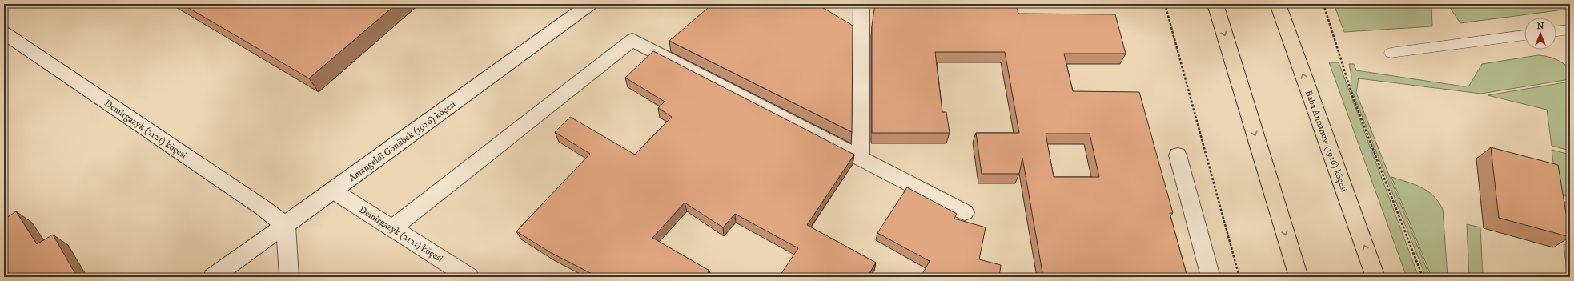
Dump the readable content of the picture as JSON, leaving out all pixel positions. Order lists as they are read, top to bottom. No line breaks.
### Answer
{"streets":{"main road":["Baba Annanow (1916) köçesi"],"street":["Demirgazyk (2121) köçesi","Amangeldi Gönübek (1926) köçesi"]},"crossings":[["Demirgazyk (2121) köçesi","Amangeldi Gönübek (1926) köçesi"]],"north":"top"}
